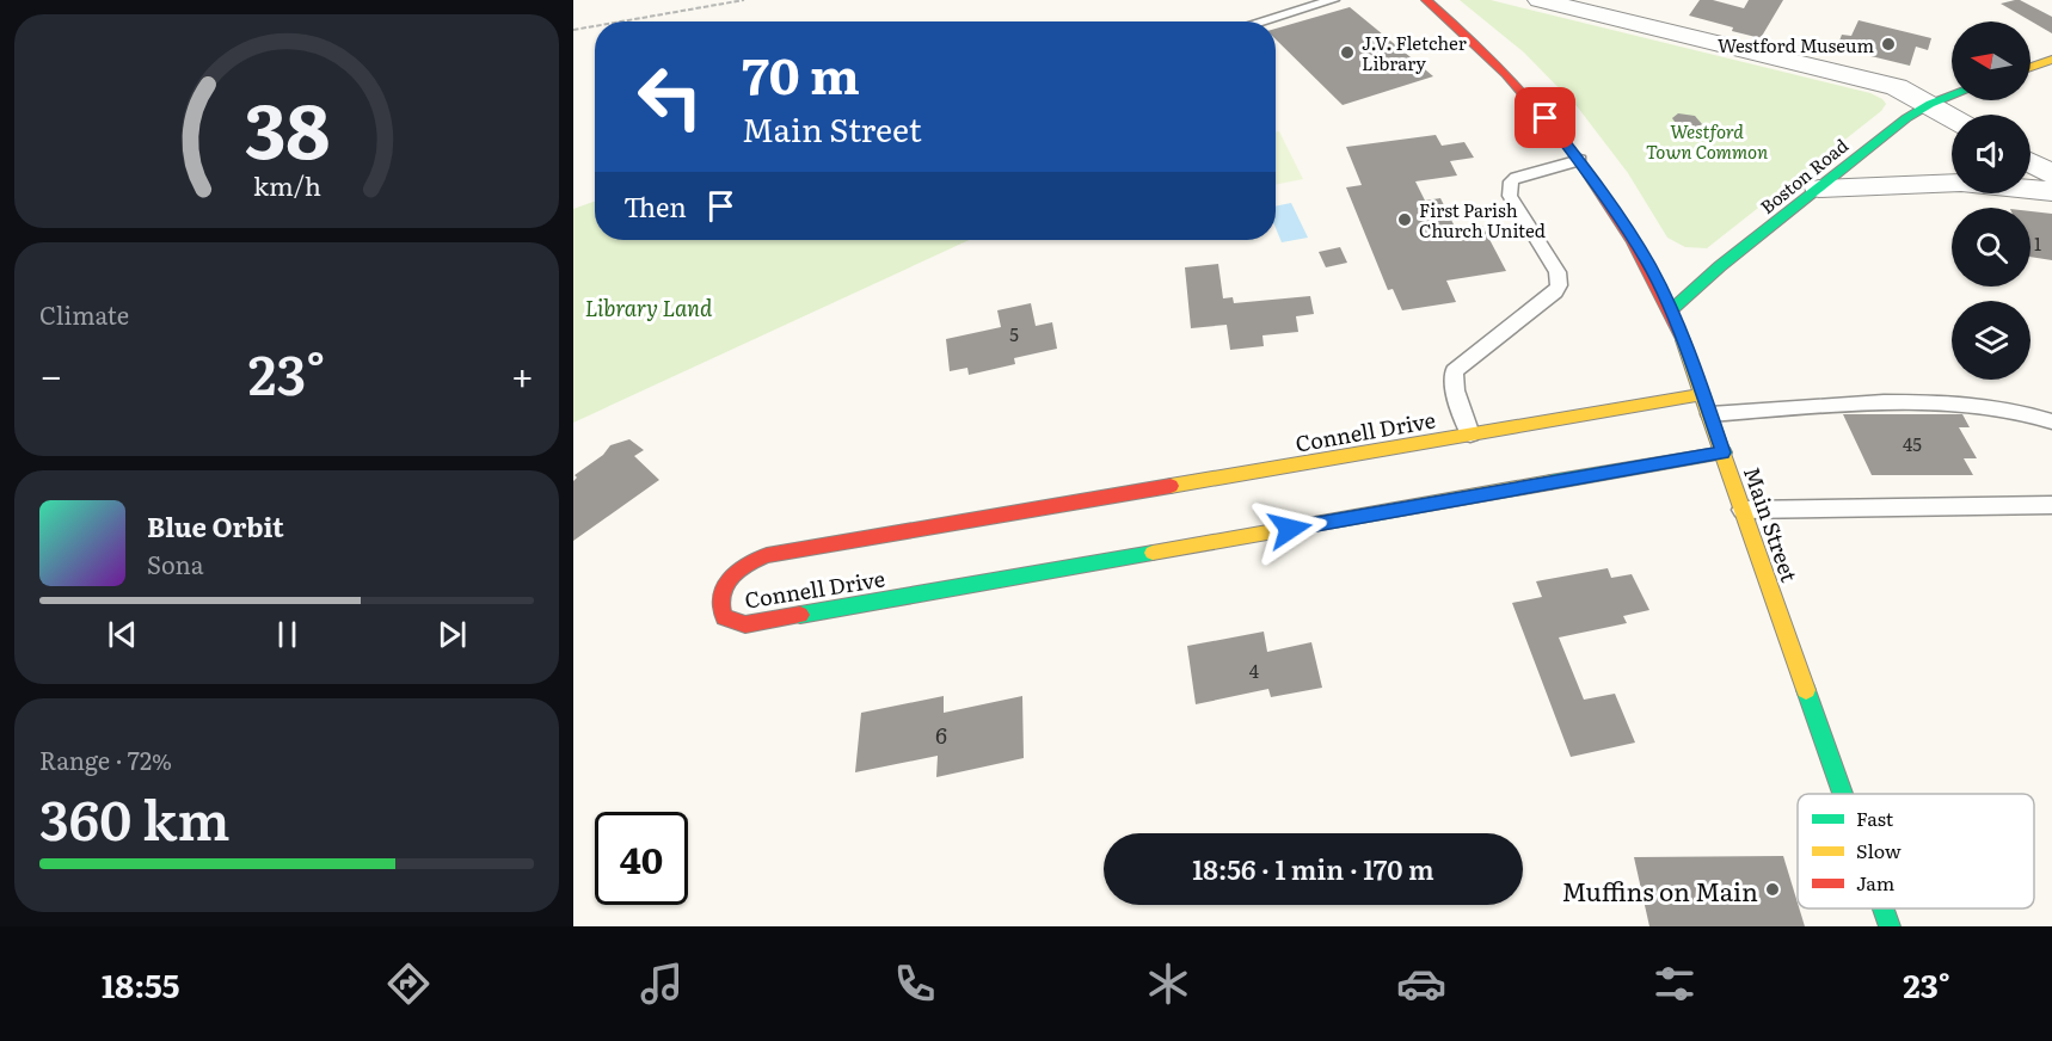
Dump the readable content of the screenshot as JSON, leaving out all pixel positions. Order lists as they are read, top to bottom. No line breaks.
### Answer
{"streets":{"main road":["Boston Road","Connell Drive","Main Street"]},"crossings":[["Boston Road","Main Street"],["Connell Drive","Main Street"]],"parks":["Westford Town Common","Library Land"],"places":["Westford Museum","J.V. Fletcher Library","First Parish Church United","Muffins on Main"],"house_numbers":["1","5","45","4","6"],"legend":["Fast","Slow","Jam"],"north":"left","page":{"turn":["70 m","Main Street"],"then":"Then","tile":["Climate",["Range · 72%","360 km"]],"heat":["−","23°","+"],"song":["Blue Orbit","Sona"],"limit":"40","trip":"18:56 · 1 min · 170 m","tabs":["18:55","23°"],"gauge":["38","km/h"]}}
